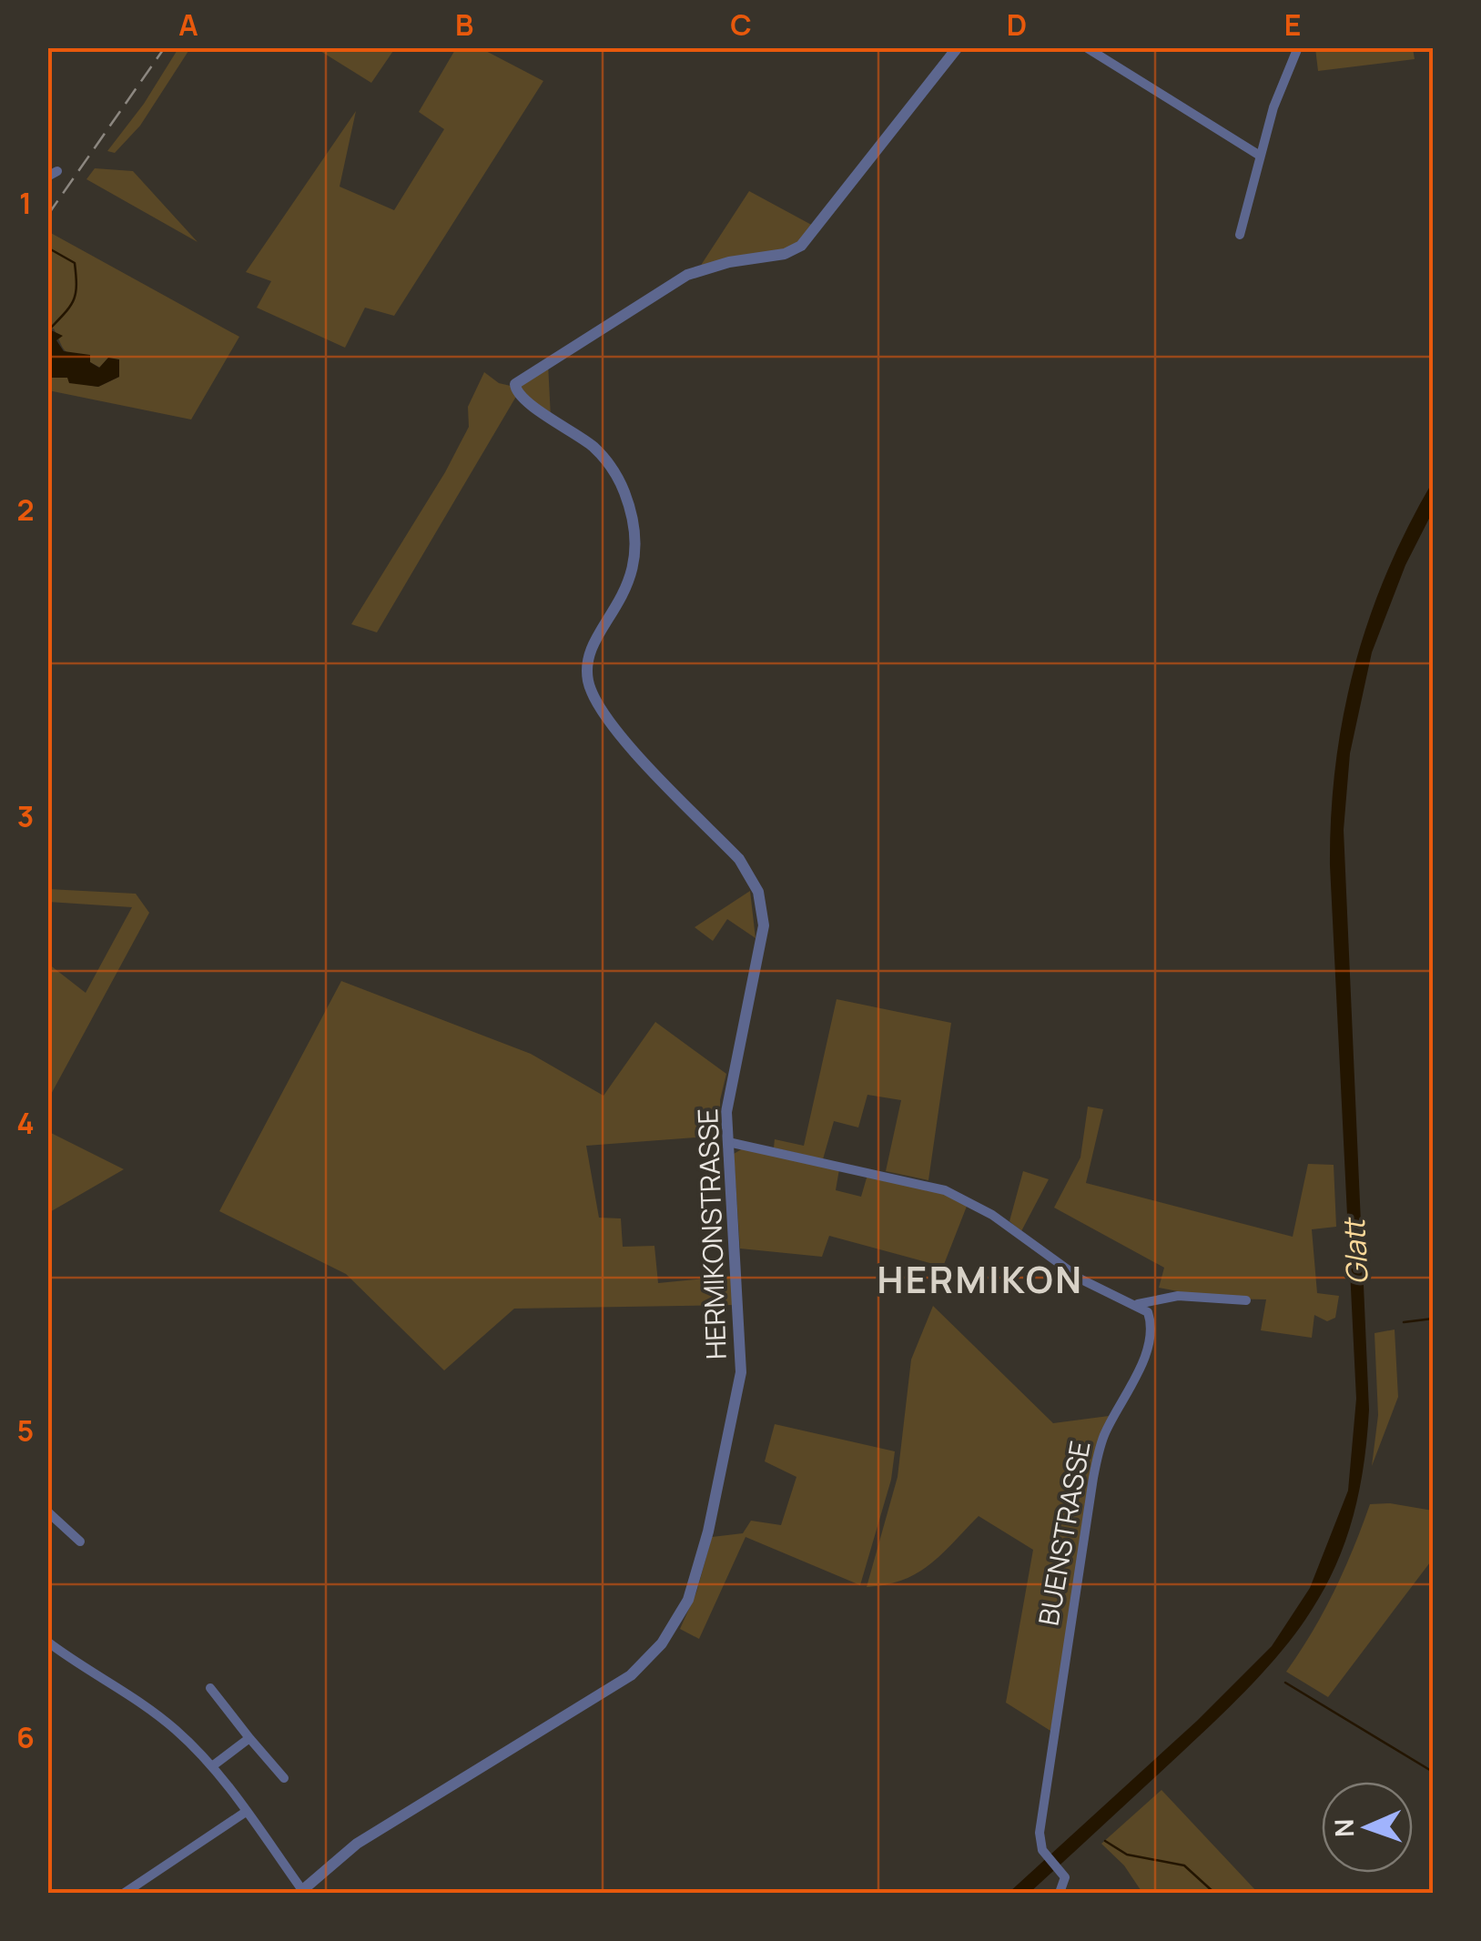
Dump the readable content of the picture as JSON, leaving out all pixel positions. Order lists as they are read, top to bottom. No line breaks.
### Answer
{"streets":{"street":["HERMIKONSTRASSE","BUENSTRASSE"]},"districts":["HERMIKON"],"water":["Glatt"],"north":"left","grid":{"columns":["A","B","C","D","E"],"rows":["1","2","3","4","5","6"]}}
